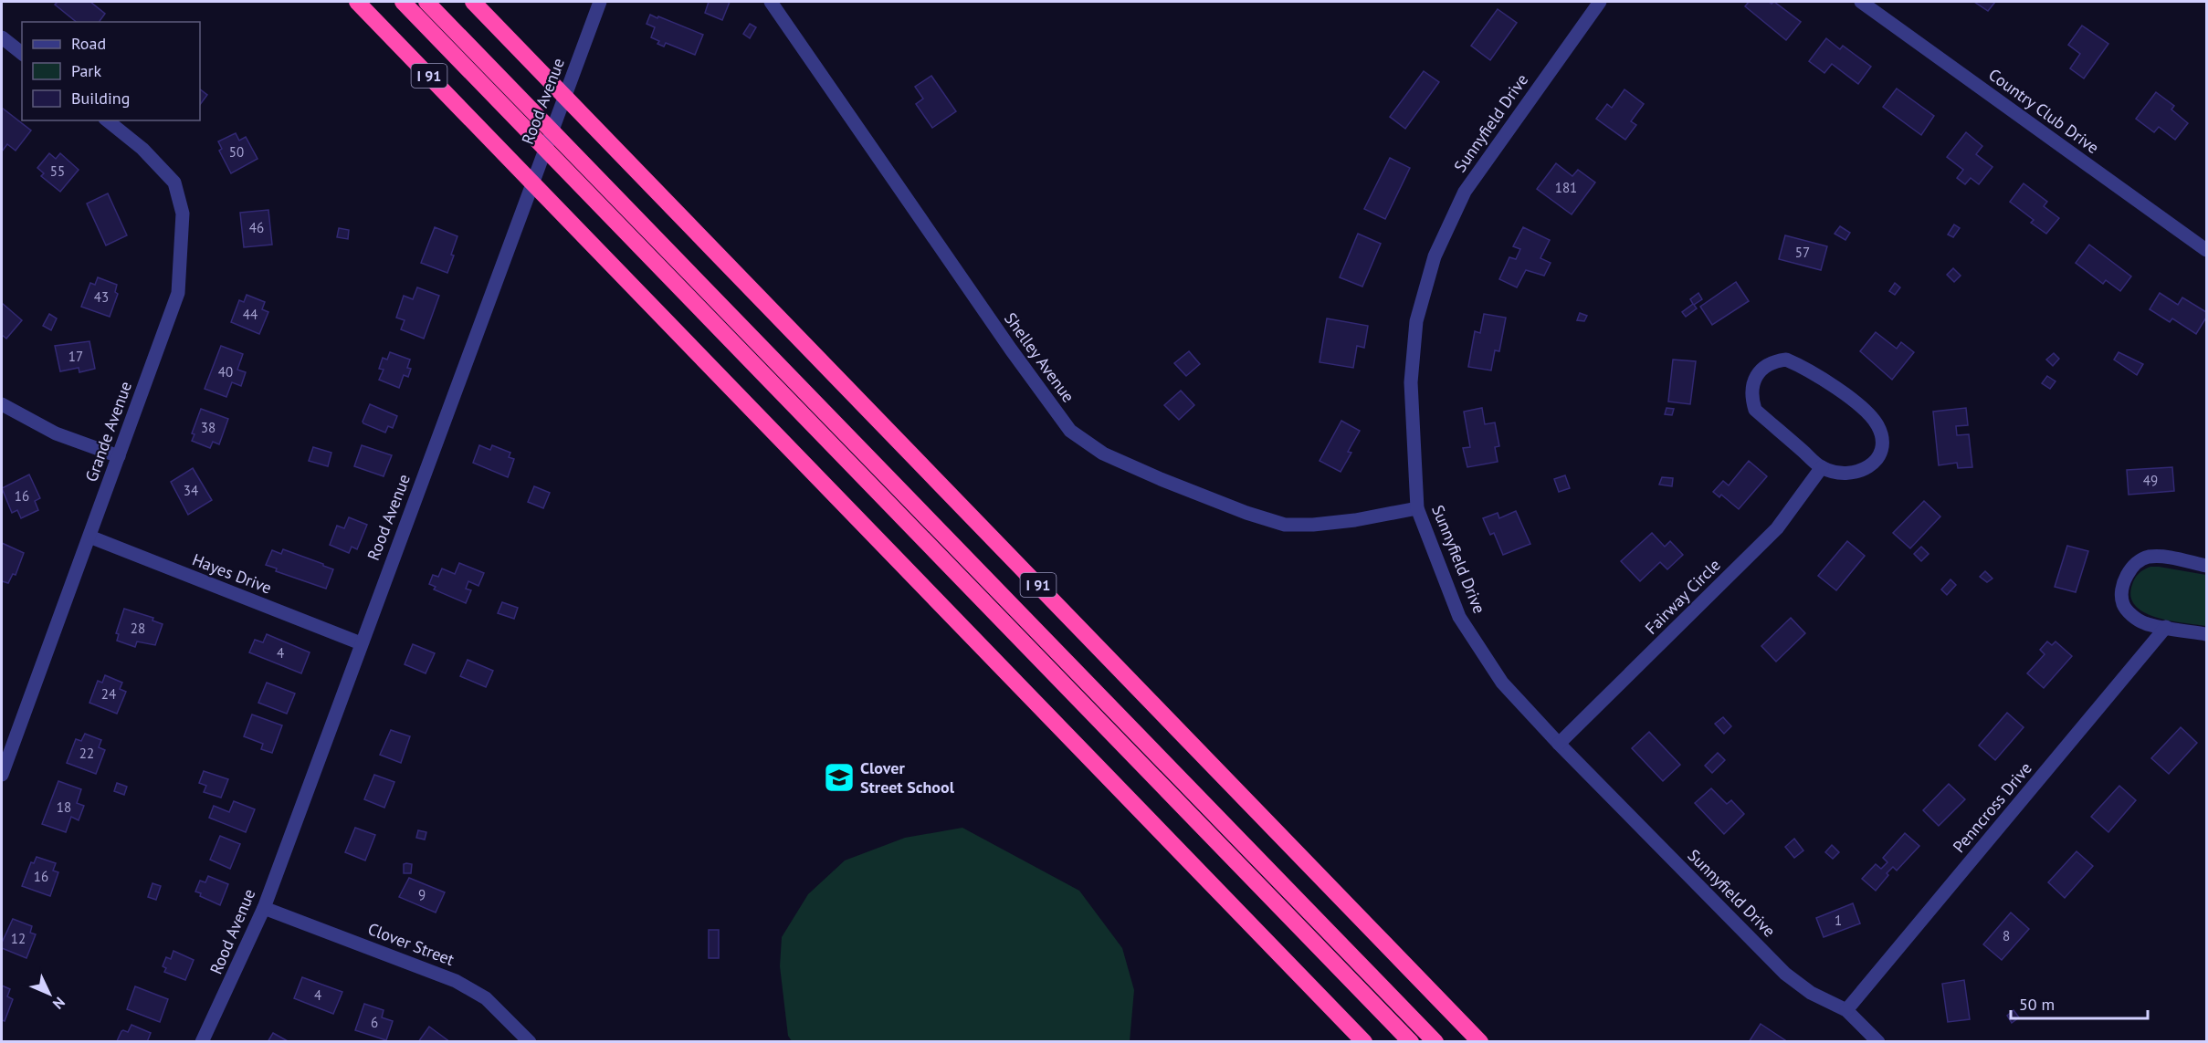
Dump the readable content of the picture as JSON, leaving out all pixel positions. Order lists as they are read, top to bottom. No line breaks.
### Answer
{"streets":{"highway":["I 91"],"street":["Rood Avenue","Country Club Drive","Sunnyfield Drive","Shelley Avenue","Grande Avenue","Hayes Drive","Fairway Circle","Penncross Drive","Clover Street"]},"crossings":[["Rood Avenue","Hayes Drive"],["Rood Avenue","Clover Street"],["Sunnyfield Drive","Shelley Avenue"],["Sunnyfield Drive","Fairway Circle"],["Sunnyfield Drive","Penncross Drive"],["Grande Avenue","Hayes Drive"]],"places":{"school or university":["Clover Street School"]},"house_numbers":["50","55","181","46","57","43","44","17","40","38","49","34","16","28","4","24","22","18","16","9","1","8","12","4","6"],"legend":["Road","Park","Building"],"scale_bar":"50 m","north":"bottom right"}
